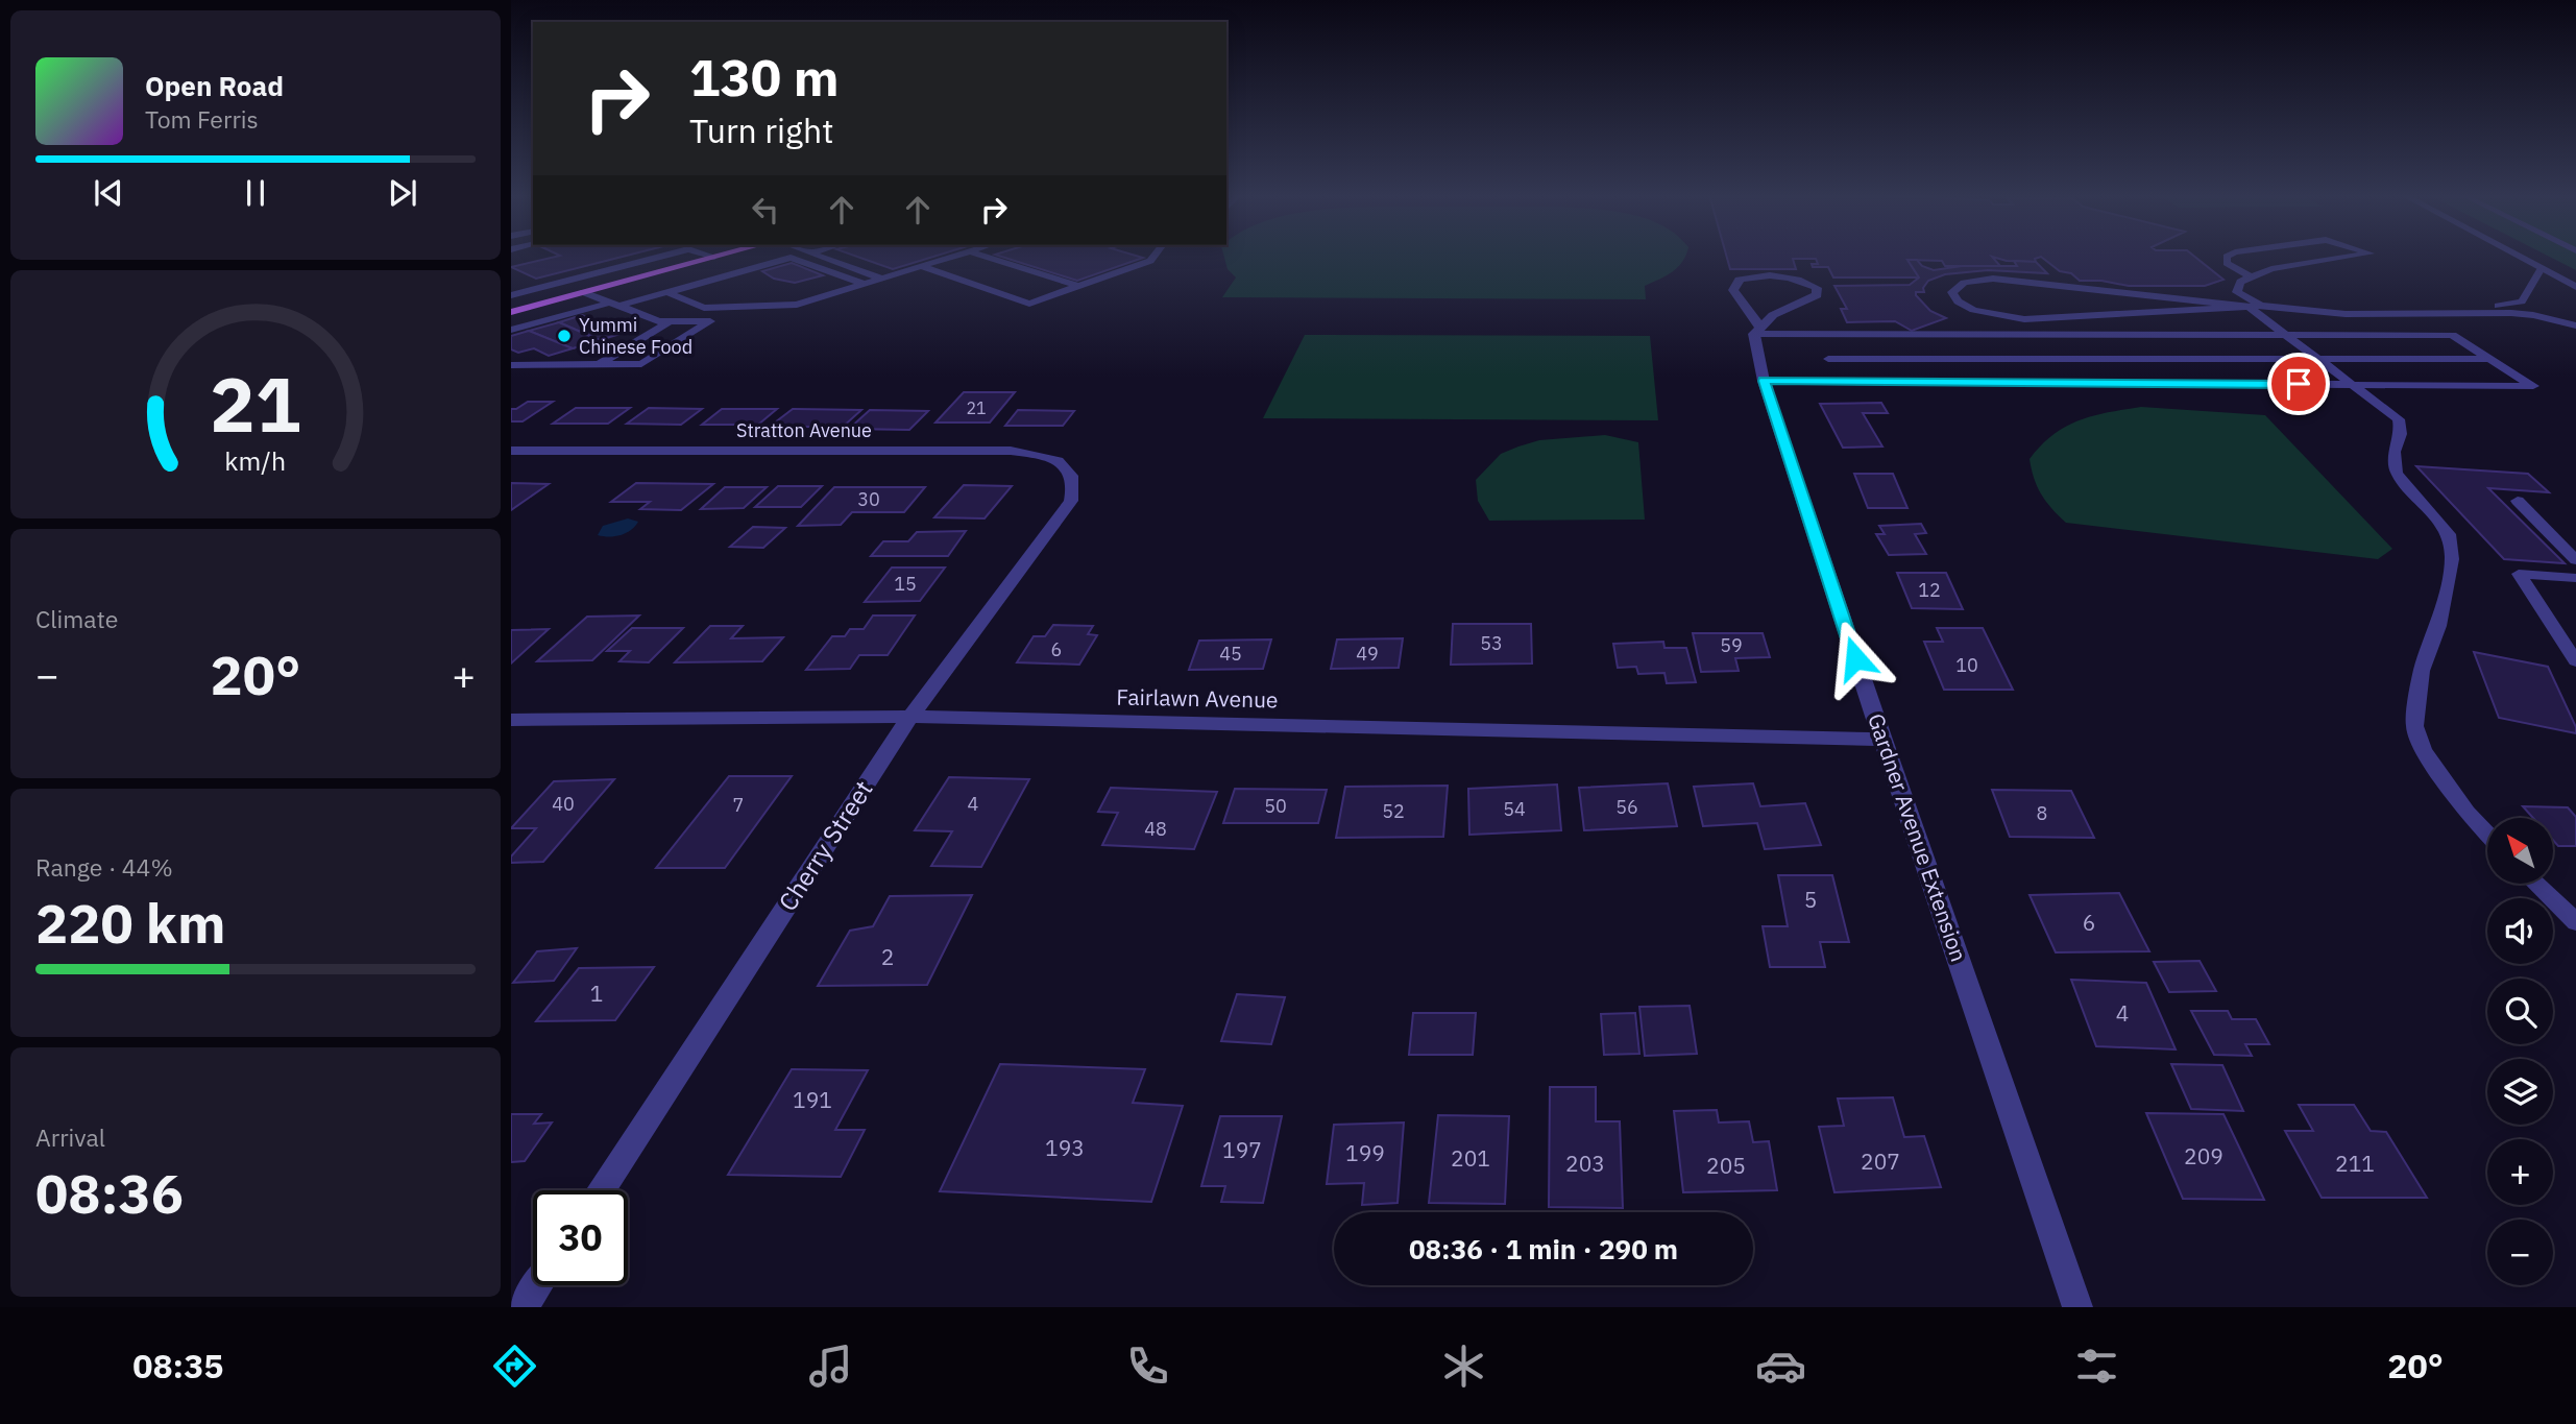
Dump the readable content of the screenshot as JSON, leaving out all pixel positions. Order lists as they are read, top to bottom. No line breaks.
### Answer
{"streets":{"street":["Stratton Avenue","Fairlawn Avenue","Gardner Avenue Extension","Cherry Street"]},"crossings":[["Stratton Avenue","Cherry Street"],["Fairlawn Avenue","Gardner Avenue Extension"],["Fairlawn Avenue","Cherry Street"]],"places":["Yummi Chinese Food"],"house_numbers":["21","30","15","12","53","59","6","45","49","10","40","4","7","50","56","54","52","8","48","5","6","2","1","4","191","193","197","199","209","201","207","203","211","205"],"north":"top left","page":{"turn":["130 m","Turn right"],"song":["Open Road","Tom Ferris"],"tile":["Climate",["Range · 44%","220 km"],["Arrival","08:36"]],"heat":["−","20°","+"],"map_buttons":["+","−"],"limit":"30","trip":"08:36 · 1 min · 290 m","tabs":["08:35","20°"],"gauge":["21","km/h"]}}
